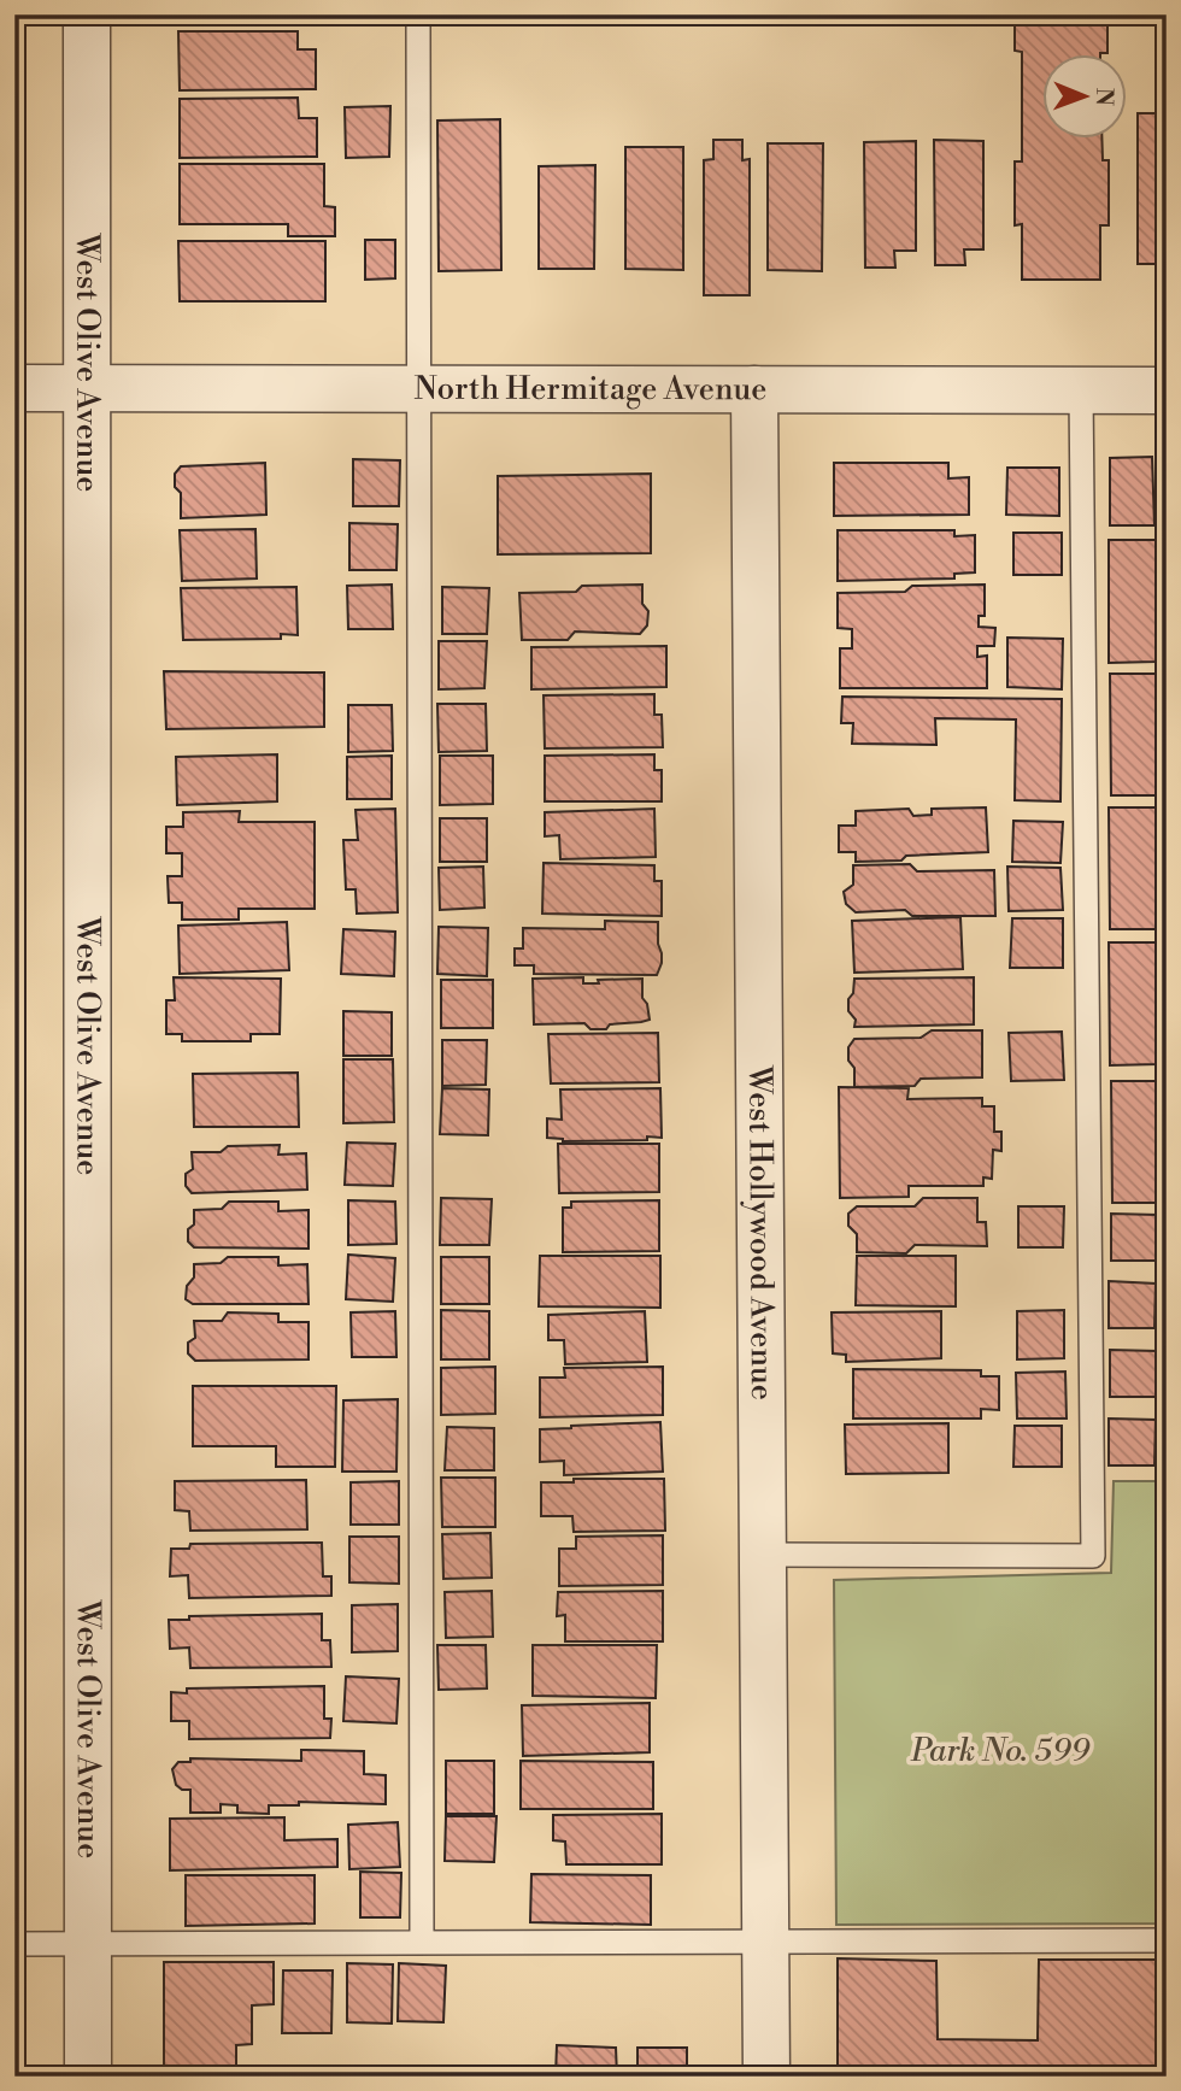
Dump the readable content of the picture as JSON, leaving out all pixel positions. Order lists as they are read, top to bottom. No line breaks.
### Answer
{"streets":{"street":["West Olive Avenue","North Hermitage Avenue","West Hollywood Avenue"]},"crossings":[["West Olive Avenue","North Hermitage Avenue"],["North Hermitage Avenue","West Hollywood Avenue"]],"parks":["Park No. 599"],"north":"right"}
